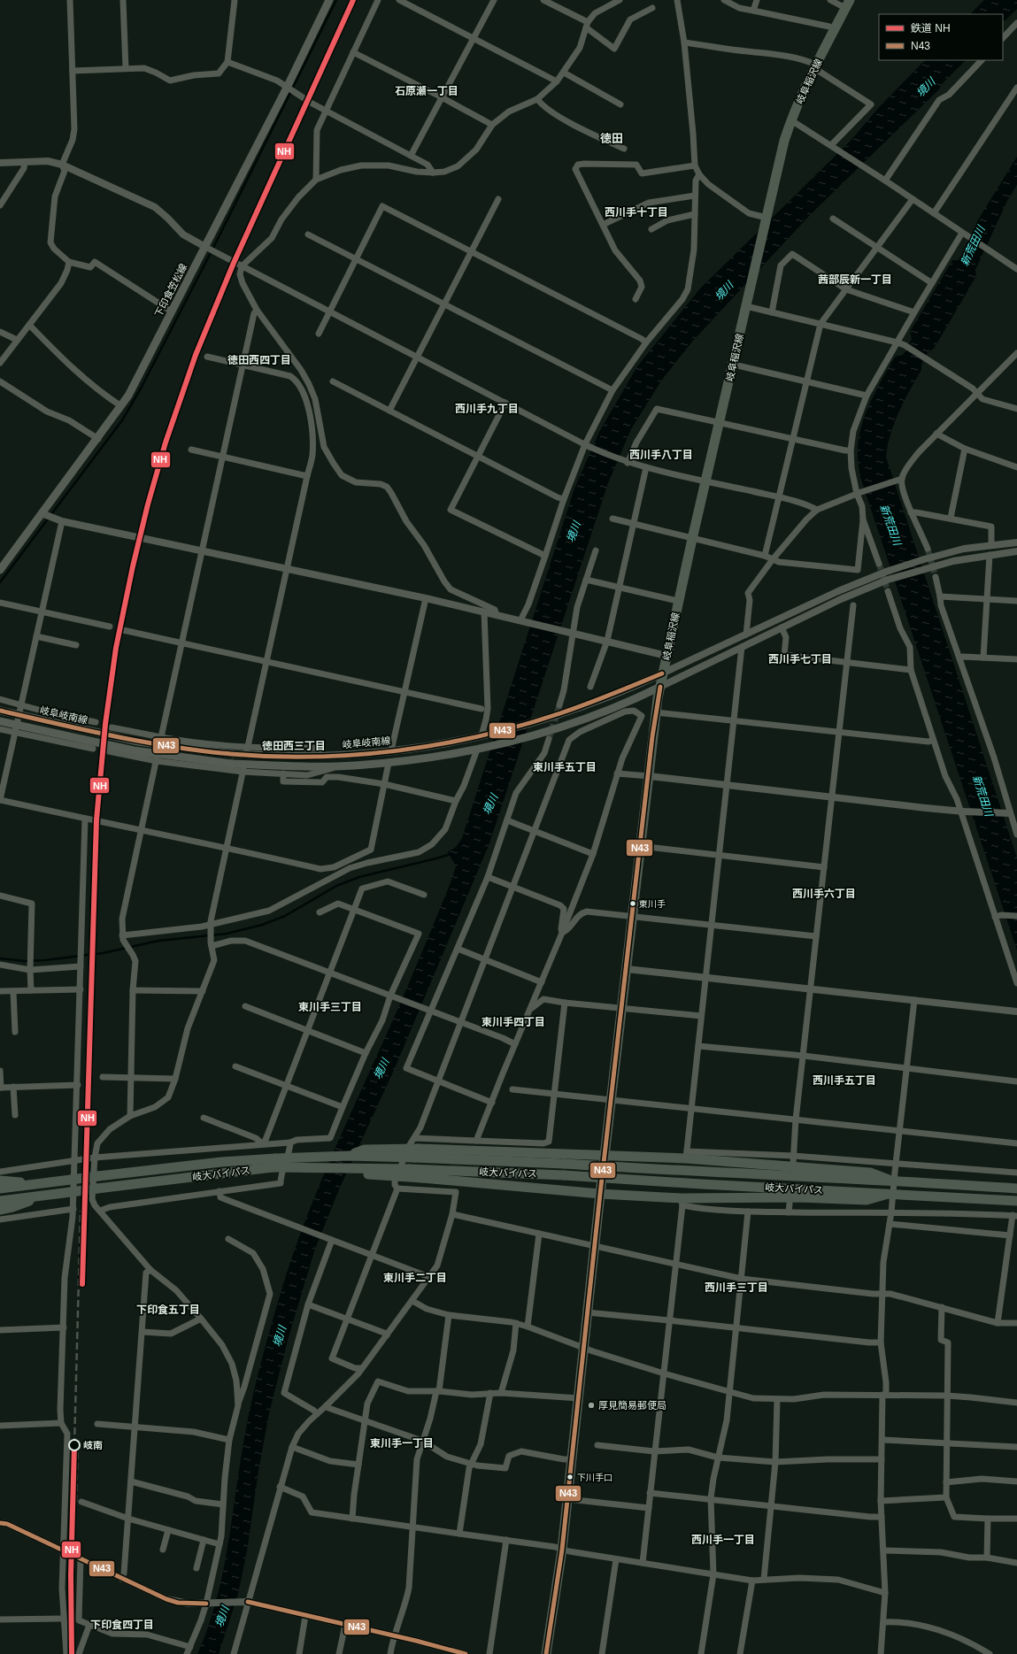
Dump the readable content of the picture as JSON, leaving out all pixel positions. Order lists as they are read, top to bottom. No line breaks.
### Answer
{"streets":{"highway":["岐大バイパス"],"main road":["岐阜稲沢線","下印食笠松線","岐阜岐南線"]},"crossings":[["岐阜稲沢線","岐阜岐南線"]],"districts":["石原瀬一丁目","徳田","西川手十丁目","茜部辰新一丁目","徳田西四丁目","西川手九丁目","西川手八丁目","西川手七丁目","徳田西三丁目","東川手五丁目","西川手六丁目","東川手三丁目","東川手四丁目","西川手五丁目","東川手二丁目","西川手三丁目","下印食五丁目","東川手一丁目","西川手一丁目","下印食四丁目"],"water":["境川","新荒田川"],"places":["東川手","厚見簡易郵便局","岐南","下川手口"],"lines":["rail line NH","transit line N43"],"legend":["鉄道 NH","N43"]}
